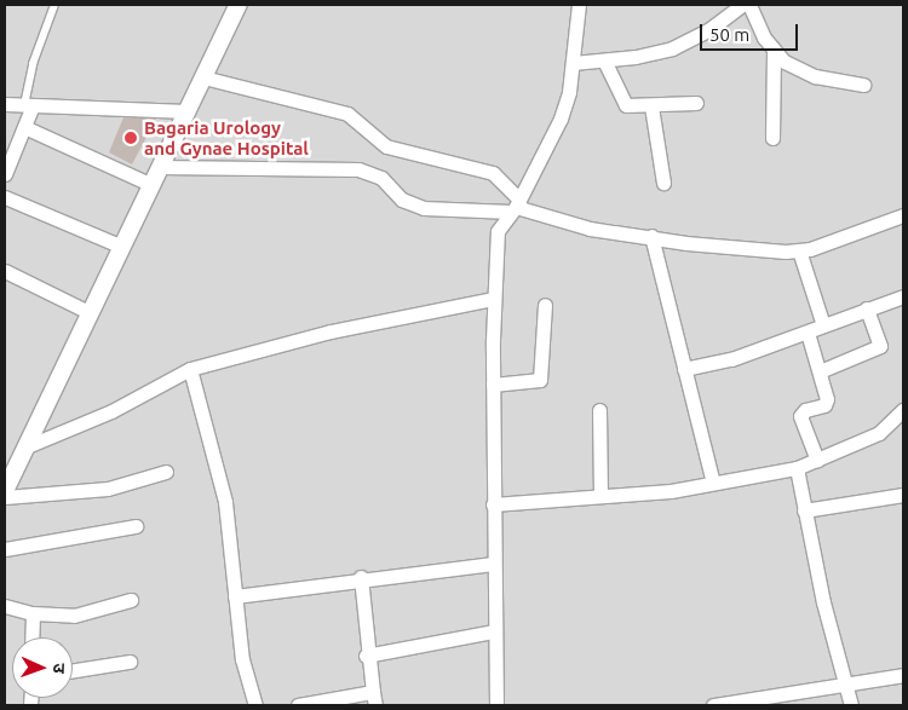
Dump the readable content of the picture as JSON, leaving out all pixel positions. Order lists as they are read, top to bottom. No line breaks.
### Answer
{"places":["Bagaria Urology and Gynae Hospital"],"scale_bar":"50 m","north":"right"}
